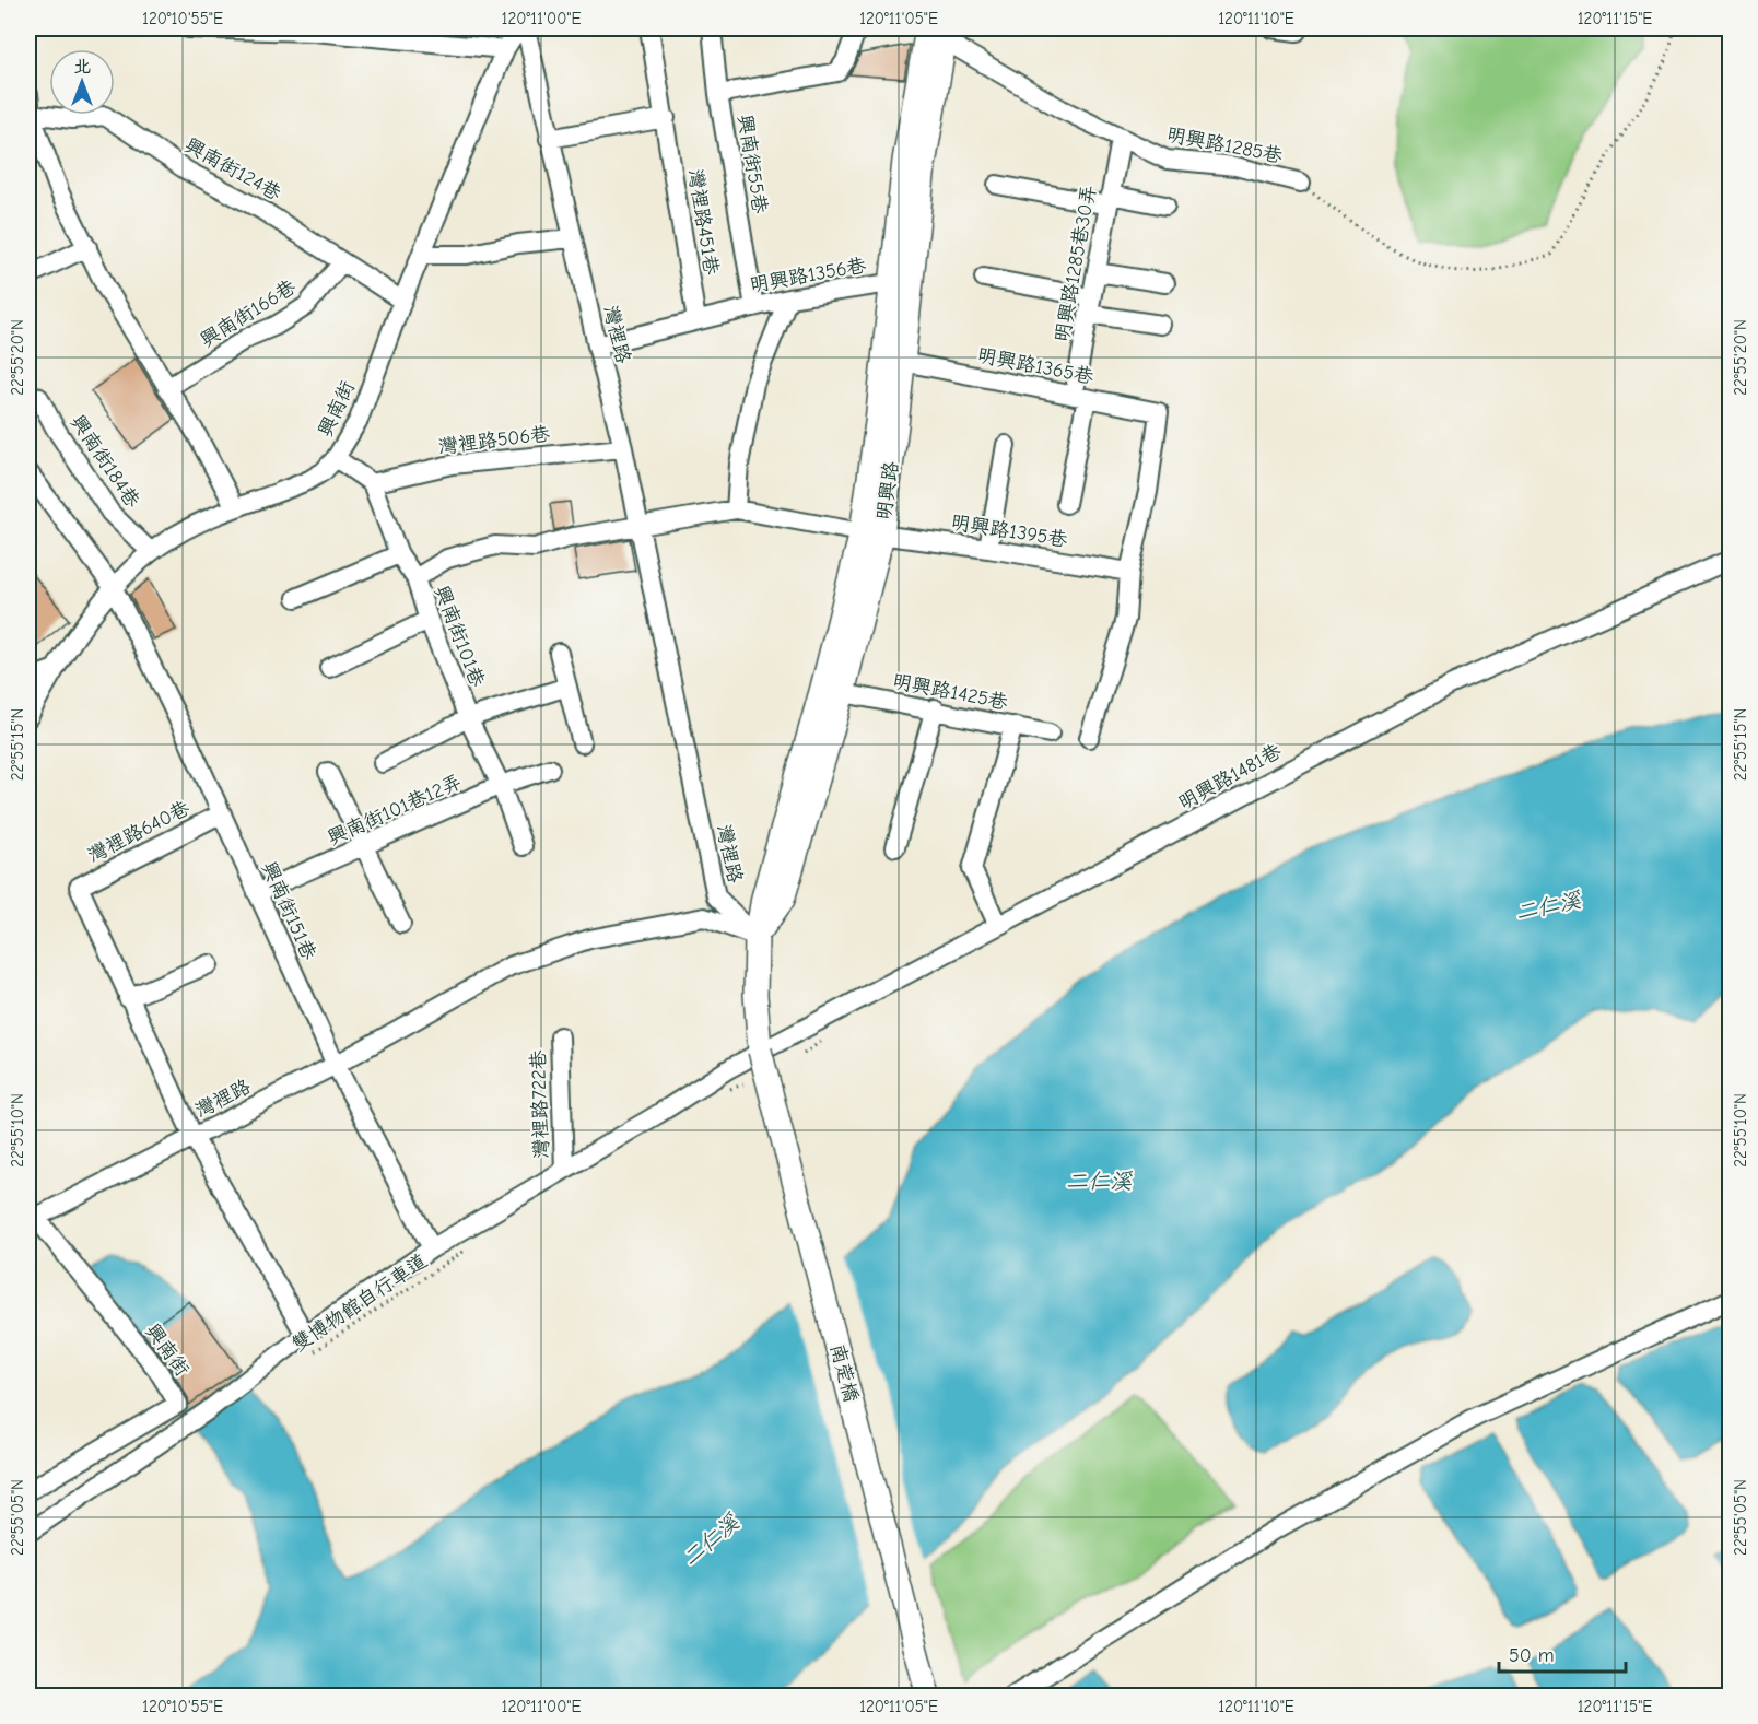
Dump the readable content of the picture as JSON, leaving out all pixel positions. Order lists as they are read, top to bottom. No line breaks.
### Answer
{"streets":{"main road":["明興路","南萣橋"],"street":["明興路1285巷","興南街55巷","興南街124巷","灣裡路451巷","明興路1285巷30弄","明興路1356巷","興南街166巷","灣裡路","明興路1365巷","興南街","灣裡路506巷","興南街184巷","明興路1395巷","興南街101巷","明興路1425巷","明興路1481巷","興南街101巷12弄","灣裡路640巷","興南街151巷","灣裡路722巷"],"path":["雙博物館自行車道"]},"crossings":[["明興路1285巷","明興路1285巷30弄"],["明興路1285巷","明興路"],["興南街55巷","明興路1356巷"],["興南街124巷","興南街166巷"],["興南街124巷","興南街"],["灣裡路451巷","明興路1356巷"],["明興路1285巷30弄","明興路1365巷"],["明興路1356巷","明興路"],["灣裡路","興南街"],["灣裡路","灣裡路506巷"],["灣裡路","明興路"],["灣裡路","灣裡路640巷"],["灣裡路","興南街151巷"],["明興路1365巷","明興路"],["明興路1365巷","明興路1395巷"],["興南街","興南街184巷"],["興南街","興南街151巷"],["灣裡路506巷","興南街101巷"],["明興路","明興路1395巷"],["明興路","明興路1425巷"],["明興路","明興路1481巷"],["明興路","南萣橋"],["興南街101巷","興南街101巷12弄"],["明興路1481巷","南萣橋"],["興南街101巷12弄","興南街151巷"],["灣裡路640巷","興南街151巷"]],"water":["二仁溪"],"scale_bar":"50 m","north":"top","coordinates":["120°10'55\"E","120°11'00\"E","120°11'05\"E","120°11'10\"E","120°11'15\"E","22°55'20\"N","22°55'15\"N","22°55'10\"N","22°55'05\"N"]}
